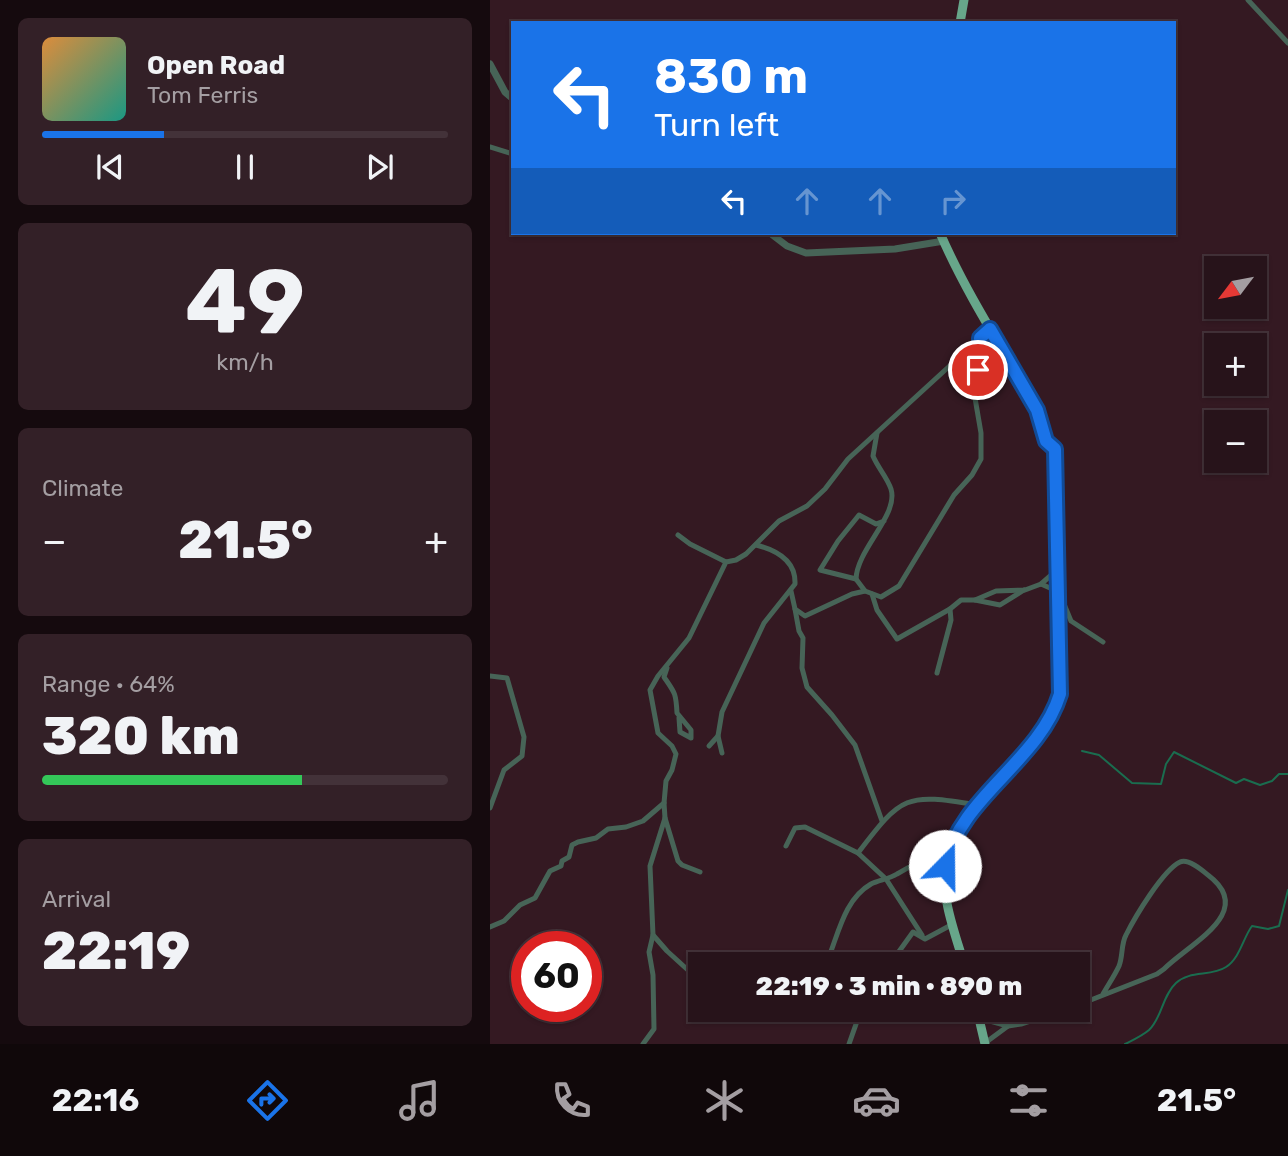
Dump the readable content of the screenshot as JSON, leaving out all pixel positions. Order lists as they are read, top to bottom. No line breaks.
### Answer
{"north":"bottom left","page":{"turn":["830 m","Turn left"],"song":["Open Road","Tom Ferris"],"tile":[["49","km/h"],"Climate",["Range · 64%","320 km"],["Arrival","22:19"]],"map_buttons":["+","−"],"heat":["−","21.5°","+"],"limit":"60","trip":"22:19 · 3 min · 890 m","tabs":["22:16","21.5°"]}}
